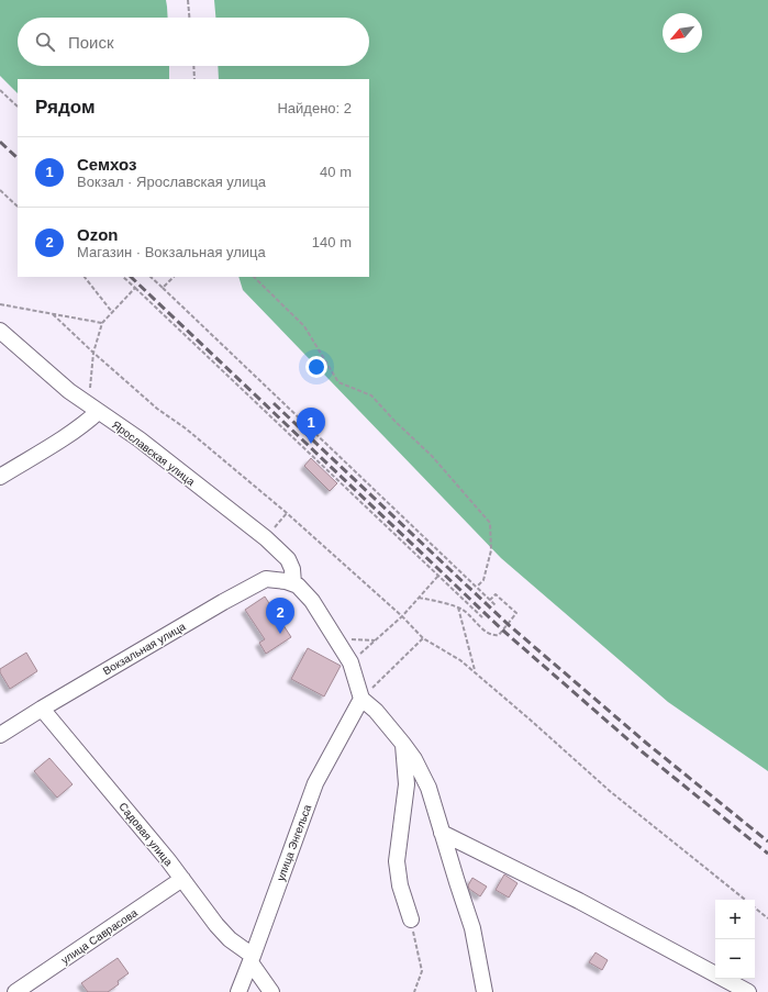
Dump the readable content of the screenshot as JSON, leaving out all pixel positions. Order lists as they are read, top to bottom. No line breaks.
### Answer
{"streets":{"street":["Ярославская улица","Вокзальная улица","Садовая улица","улица Энгельса","улица Саврасова"]},"crossings":[["Ярославская улица","Вокзальная улица"],["Вокзальная улица","Садовая улица"],["Садовая улица","улица Энгельса"],["Садовая улица","улица Саврасова"]],"north":"bottom left","page":{"search":"Поиск","heading":["Рядом","Найдено: 2"],"list":[{"mark":"1","name":"Семхоз","note":"Вокзал · Ярославская улица","value":"40 m"},{"mark":"2","name":"Ozon","note":"Магазин · Вокзальная улица","value":"140 m"}],"pins":["1","2"],"map_buttons":["+","−"]}}
